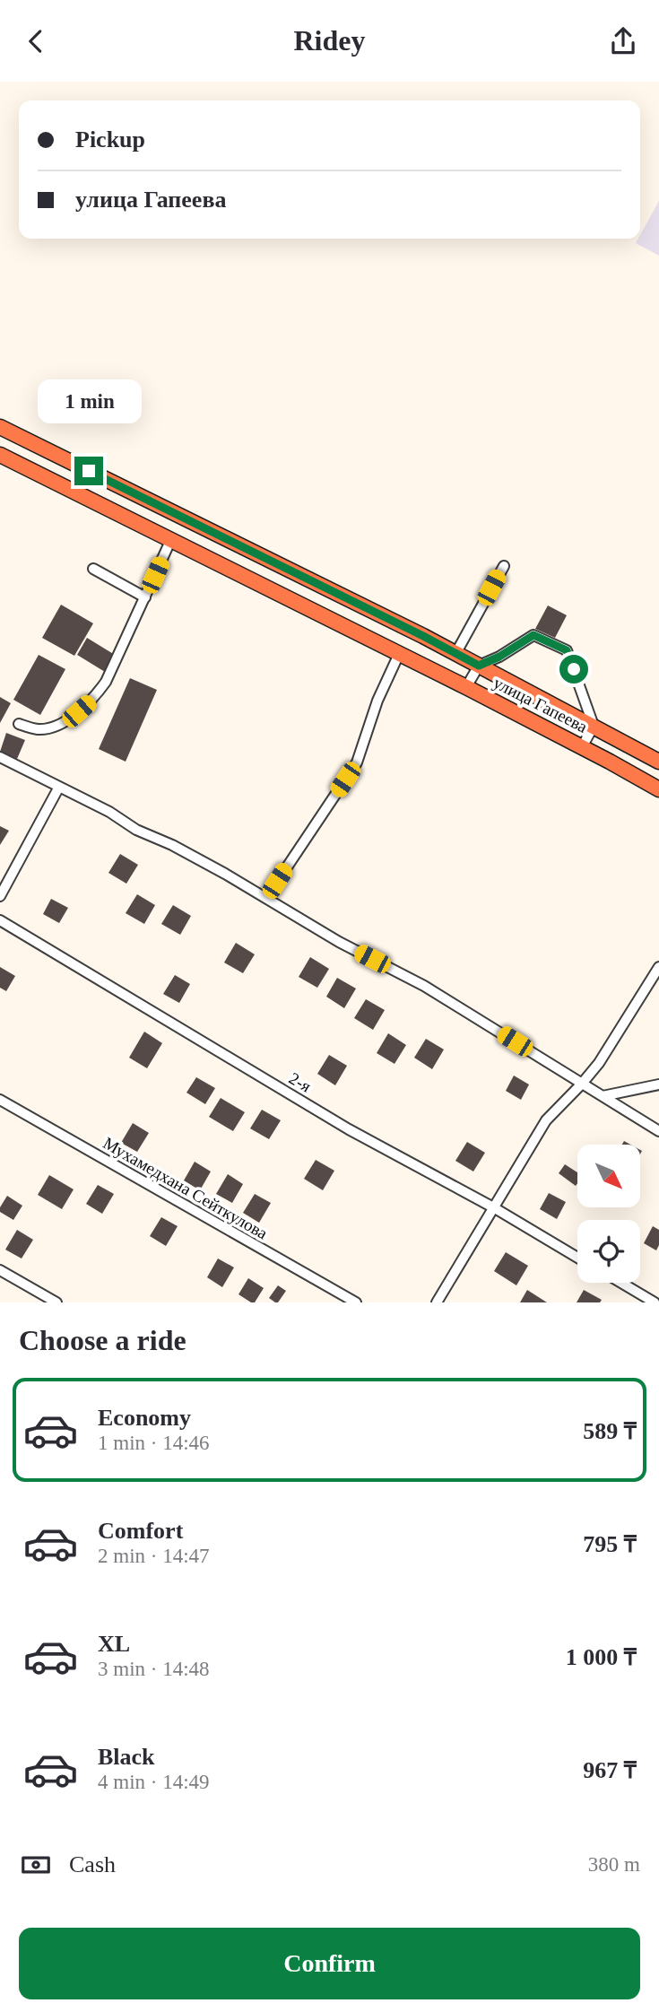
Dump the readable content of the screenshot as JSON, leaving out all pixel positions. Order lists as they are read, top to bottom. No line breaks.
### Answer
{"streets":{"highway":["улица Гапеева"],"street":["2-я","Мухамедхана Сейткулова"]},"north":"bottom right","page":{"header":"Ridey","banner":["Pickup","улица Гапеева"],"bubble":"1 min","heading":"Choose a ride","list":[{"name":"Economy","note":"1 min · 14:46","value":"589 ₸"},{"name":"Comfort","note":"2 min · 14:47","value":"795 ₸"},{"name":"XL","note":"3 min · 14:48","value":"1 000 ₸"},{"name":"Black","note":"4 min · 14:49","value":"967 ₸"}],"pay":["Cash","380 m"],"buttons":"Confirm"}}
